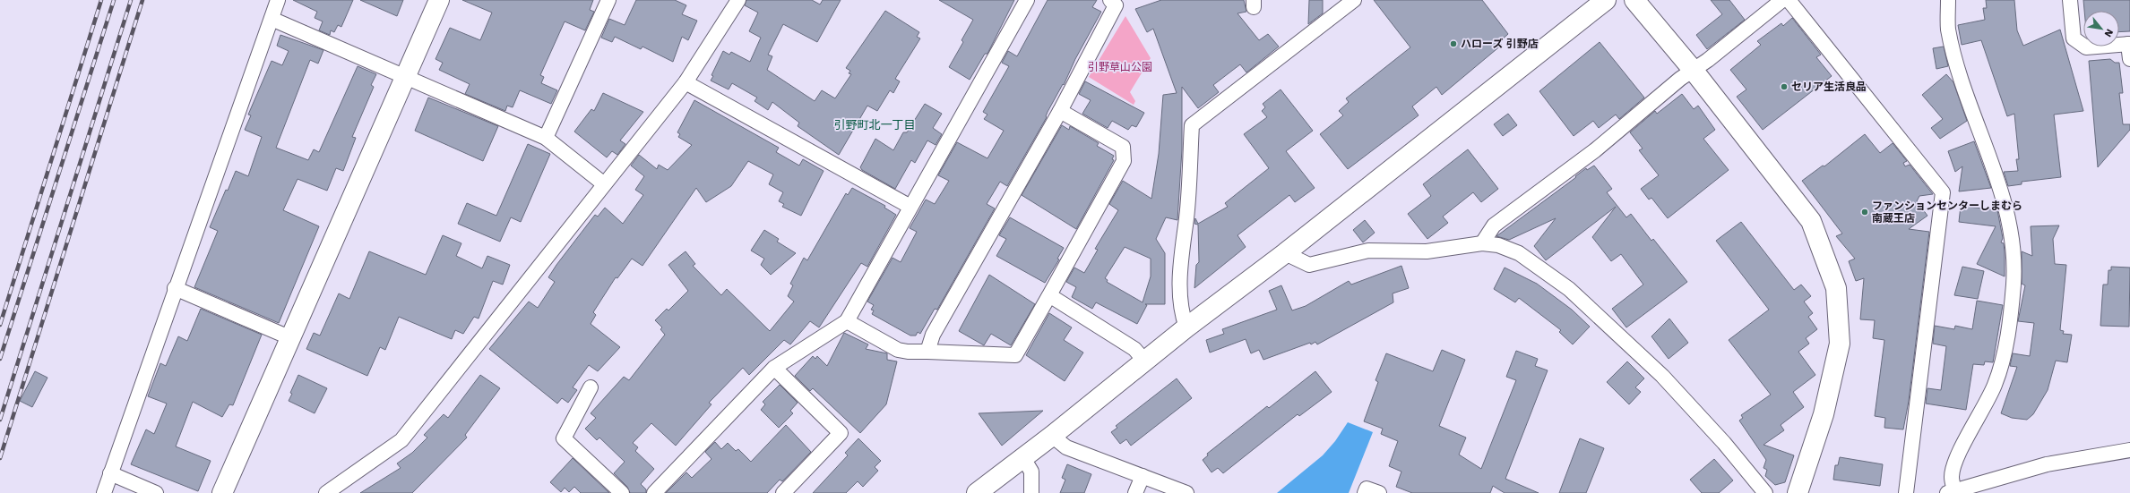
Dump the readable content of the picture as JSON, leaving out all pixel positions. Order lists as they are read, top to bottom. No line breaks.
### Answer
{"districts":["引野町北一丁目"],"parks":["引野草山公園"],"places":["ハローズ 引野店","セリア生活良品","ファンションセンターしまむら 南蔵王店"],"north":"bottom right"}
